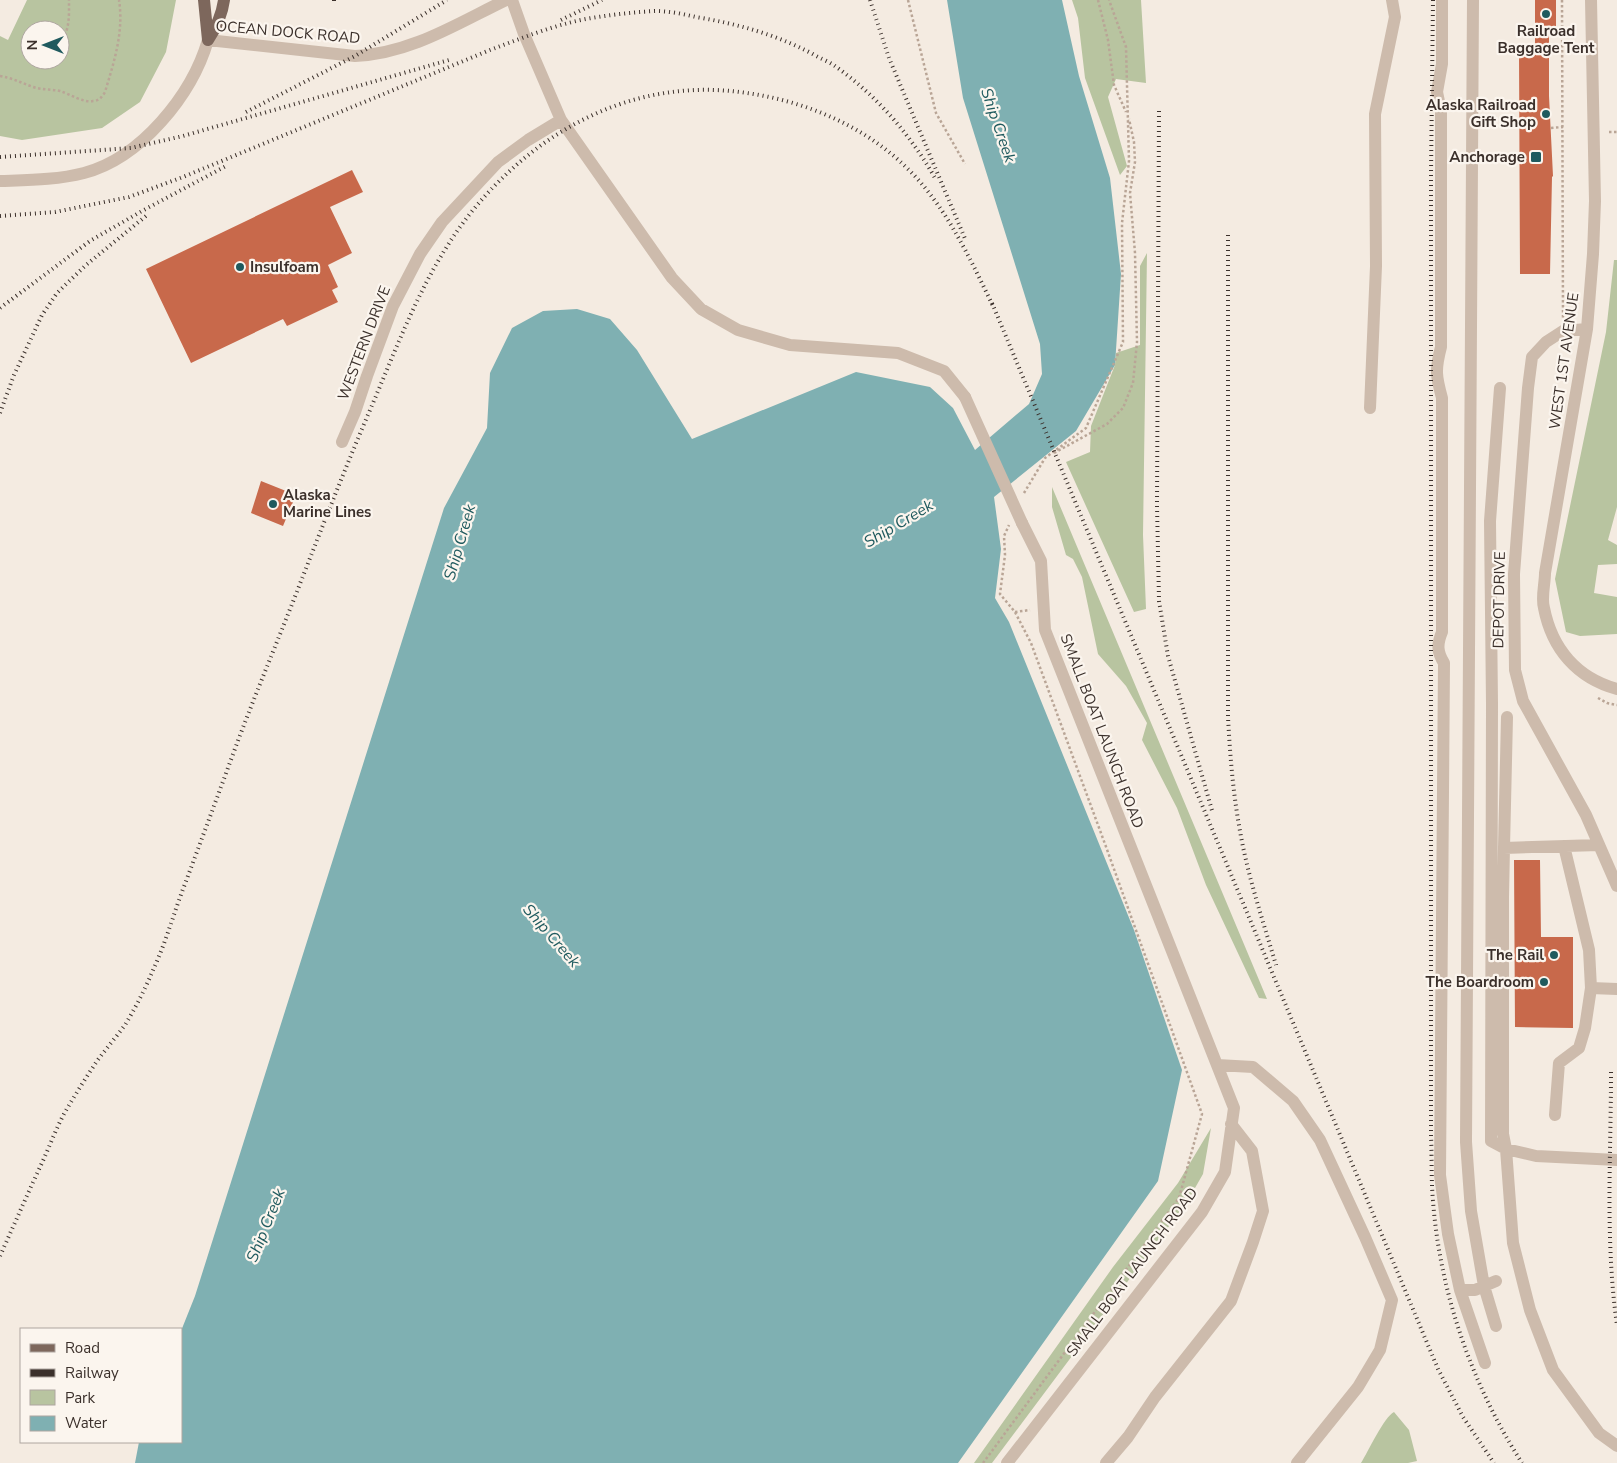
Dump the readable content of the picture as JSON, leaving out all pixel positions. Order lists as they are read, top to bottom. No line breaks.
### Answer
{"streets":{"street":["OCEAN DOCK ROAD","WESTERN DRIVE","WEST 1ST AVENUE","DEPOT DRIVE","SMALL BOAT LAUNCH ROAD"]},"crossings":[["WESTERN DRIVE","SMALL BOAT LAUNCH ROAD"]],"water":["Ship Creek"],"places":{"other":["Railroad Baggage Tent","Alaska Railroad Gift Shop","Insulfoam","Alaska Marine Lines","The Rail","The Boardroom"],"transit":["Anchorage"]},"legend":["Road","Railway","Park","Water"],"north":"left"}
